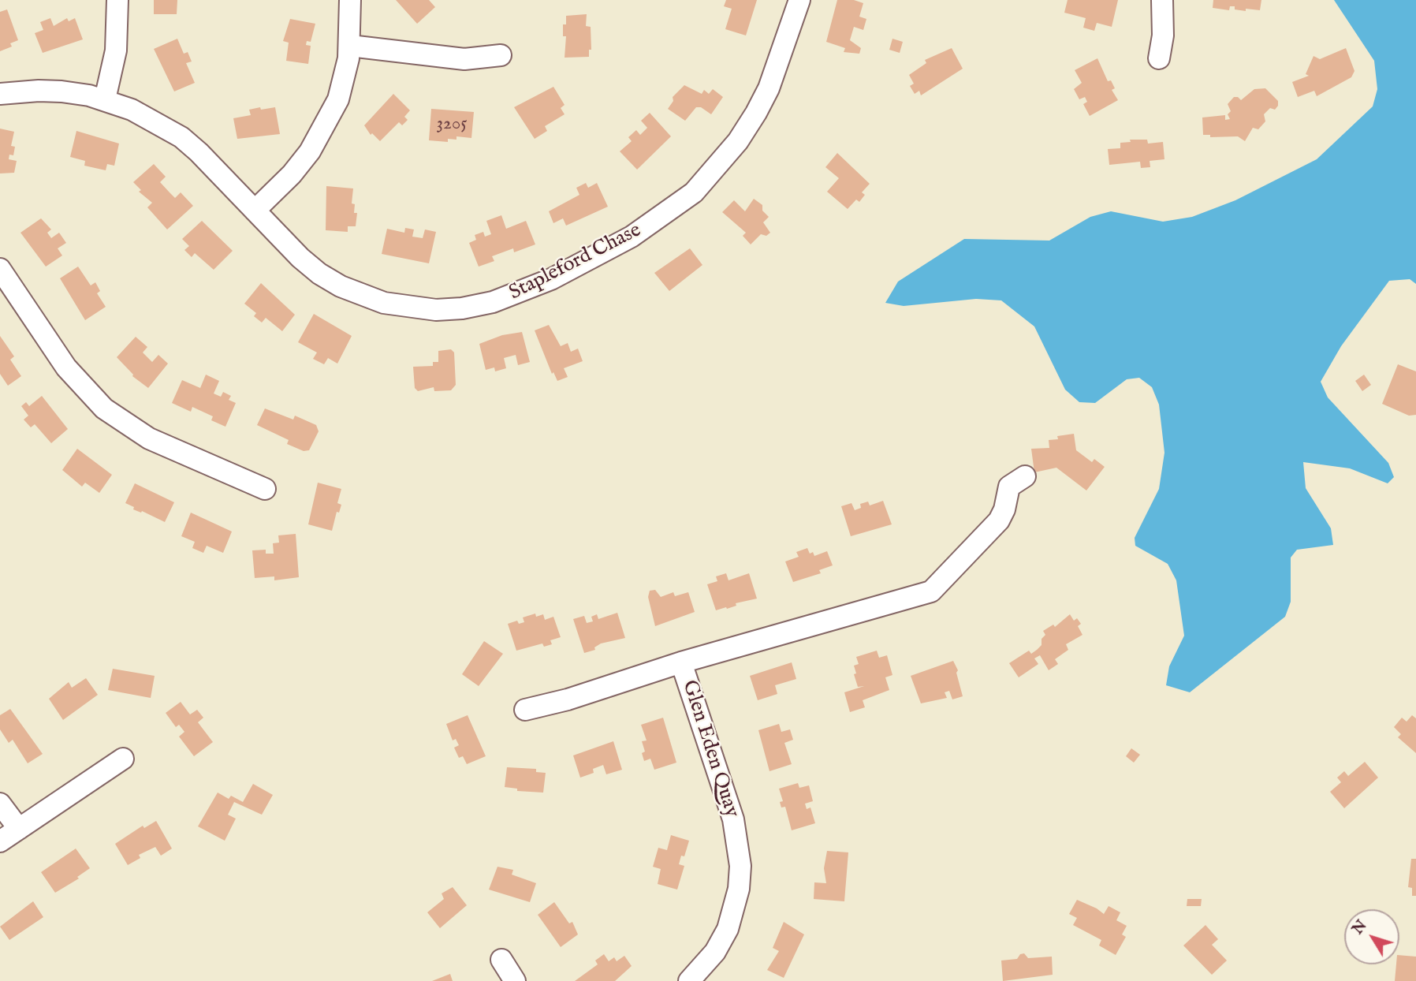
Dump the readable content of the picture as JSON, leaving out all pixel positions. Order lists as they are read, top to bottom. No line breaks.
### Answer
{"streets":{"street":["Stapleford Chase","Glen Eden Quay"]},"house_numbers":["3205"],"north":"top left"}
